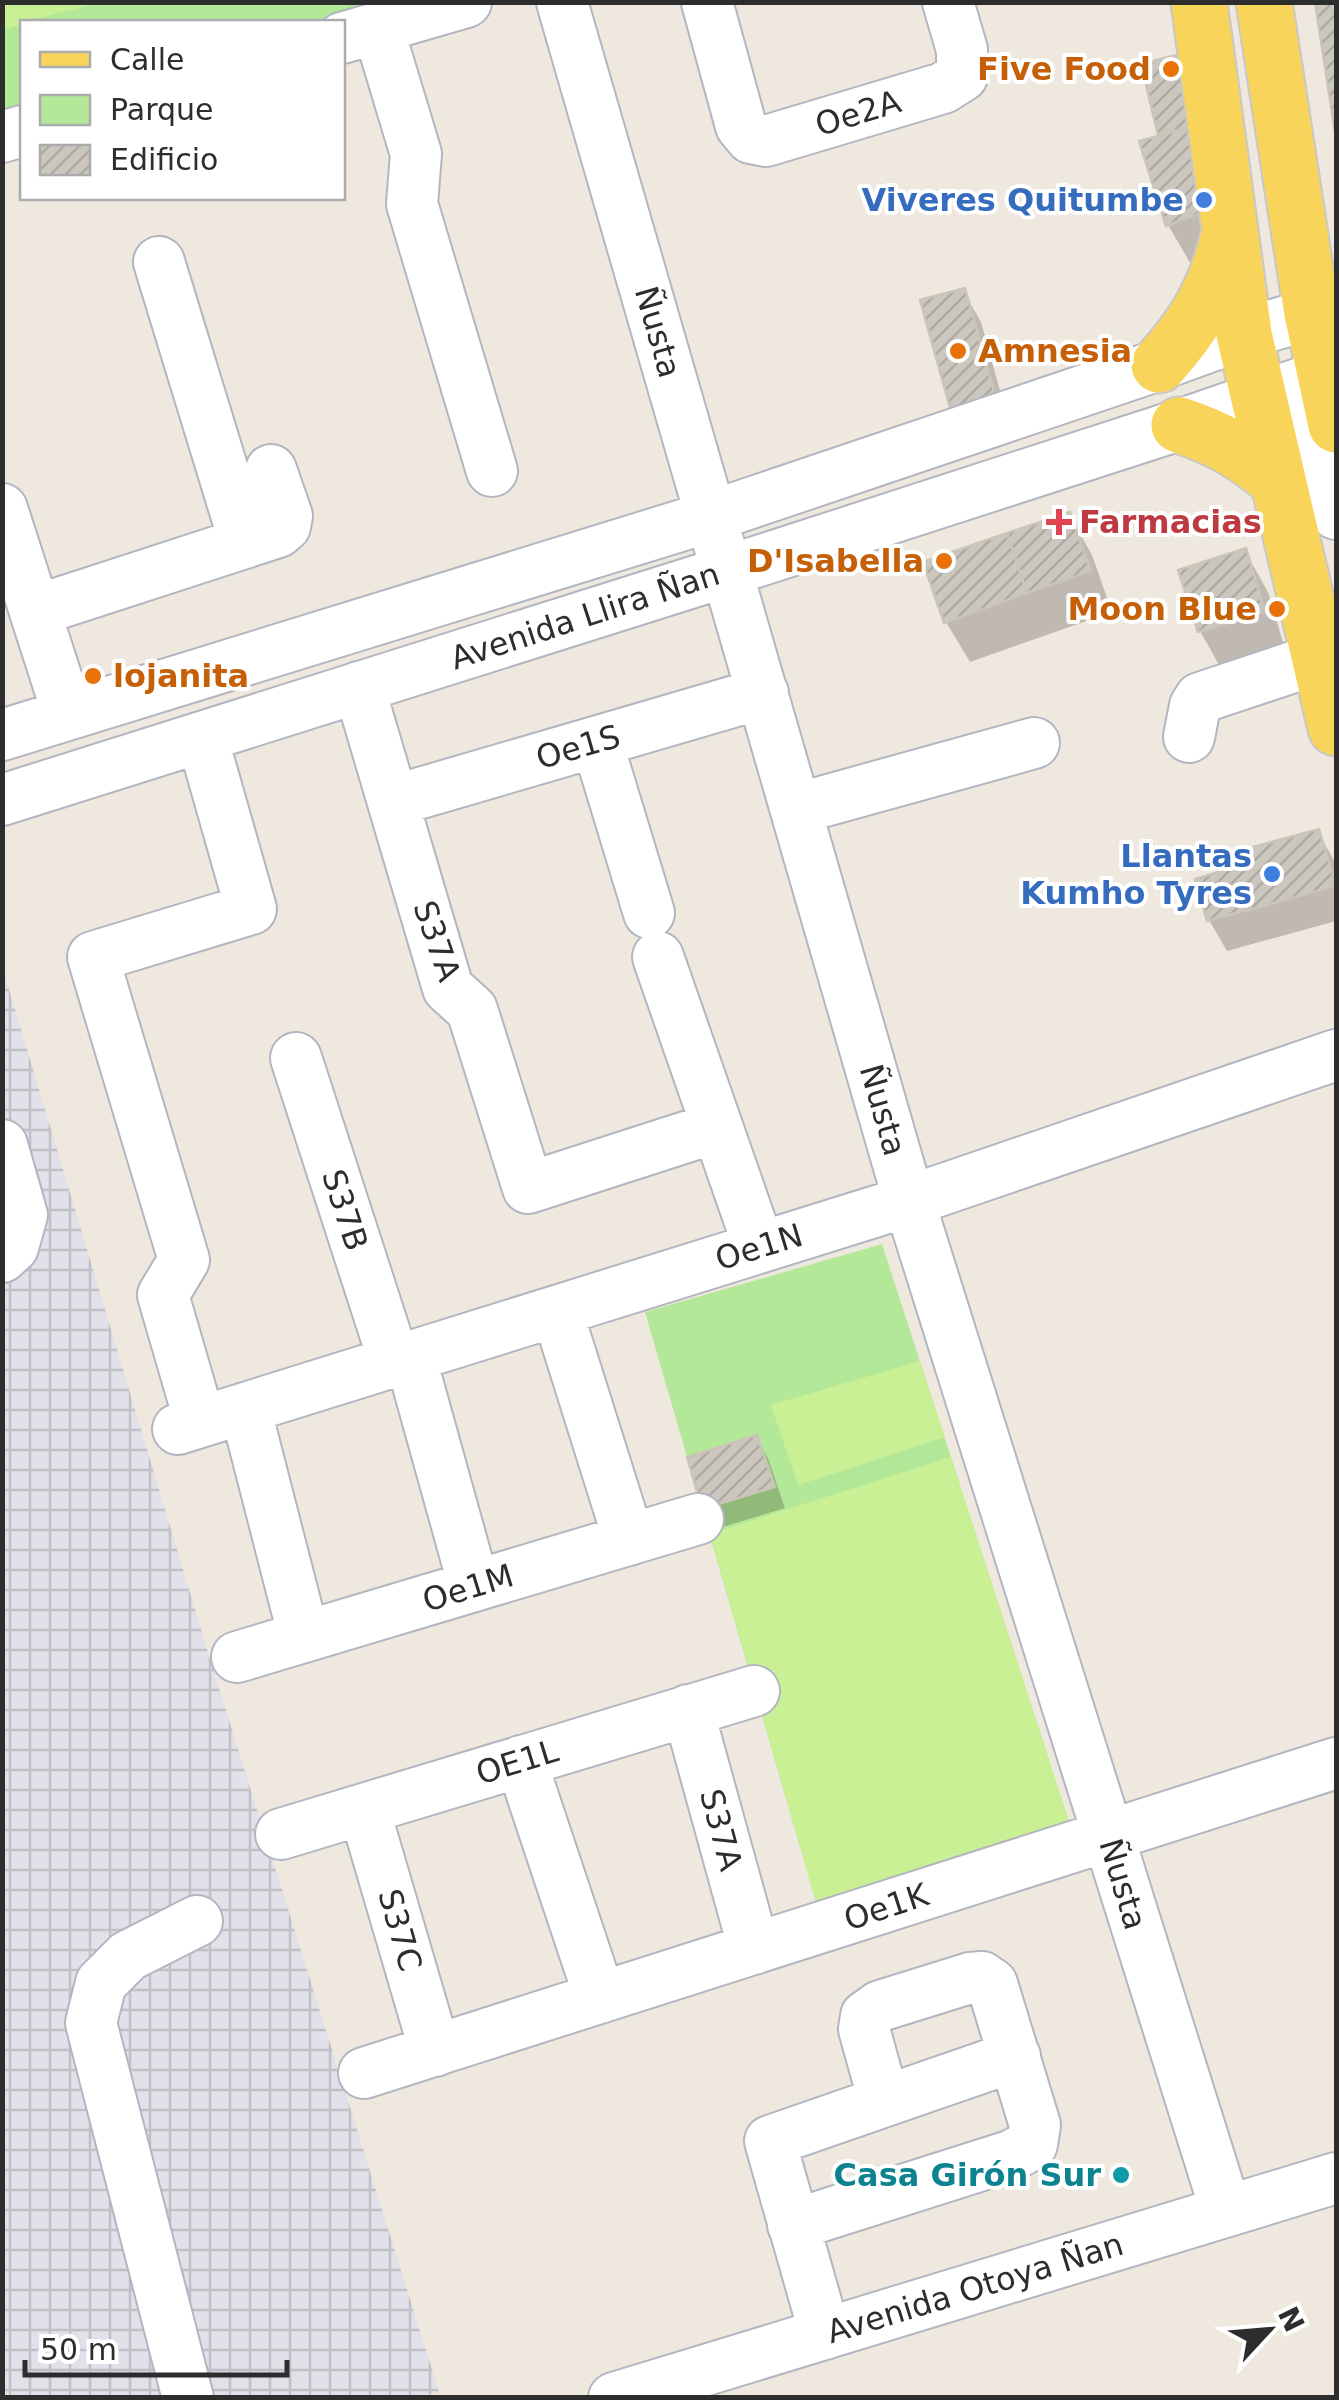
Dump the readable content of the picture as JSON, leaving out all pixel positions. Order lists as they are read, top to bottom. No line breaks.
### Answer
{"streets":{"street":["Oe2A","Ñusta","Avenida Llira Ñan","Oe1S","S37A","S37B","Oe1N","Oe1M","OE1L","Oe1K","S37C","Avenida Otoya Ñan"]},"crossings":[["Ñusta","Avenida Llira Ñan"],["Ñusta","Oe1S"],["Ñusta","Oe1N"],["Ñusta","Oe1K"],["Ñusta","Avenida Otoya Ñan"],["Avenida Llira Ñan","S37A"],["Oe1S","S37A"],["S37A","OE1L"],["S37A","Oe1K"],["S37B","Oe1N"],["S37B","Oe1M"],["OE1L","S37C"],["Oe1K","S37C"]],"places":{"other":["Five Food","Viveres Quitumbe","Amnesia","D'Isabella","Moon Blue","lojanita","Llantas Kumho Tyres","Casa Girón Sur"],"health":["Farmacias"]},"legend":["Calle","Parque","Edificio"],"scale_bar":"50 m","north":"top right"}
